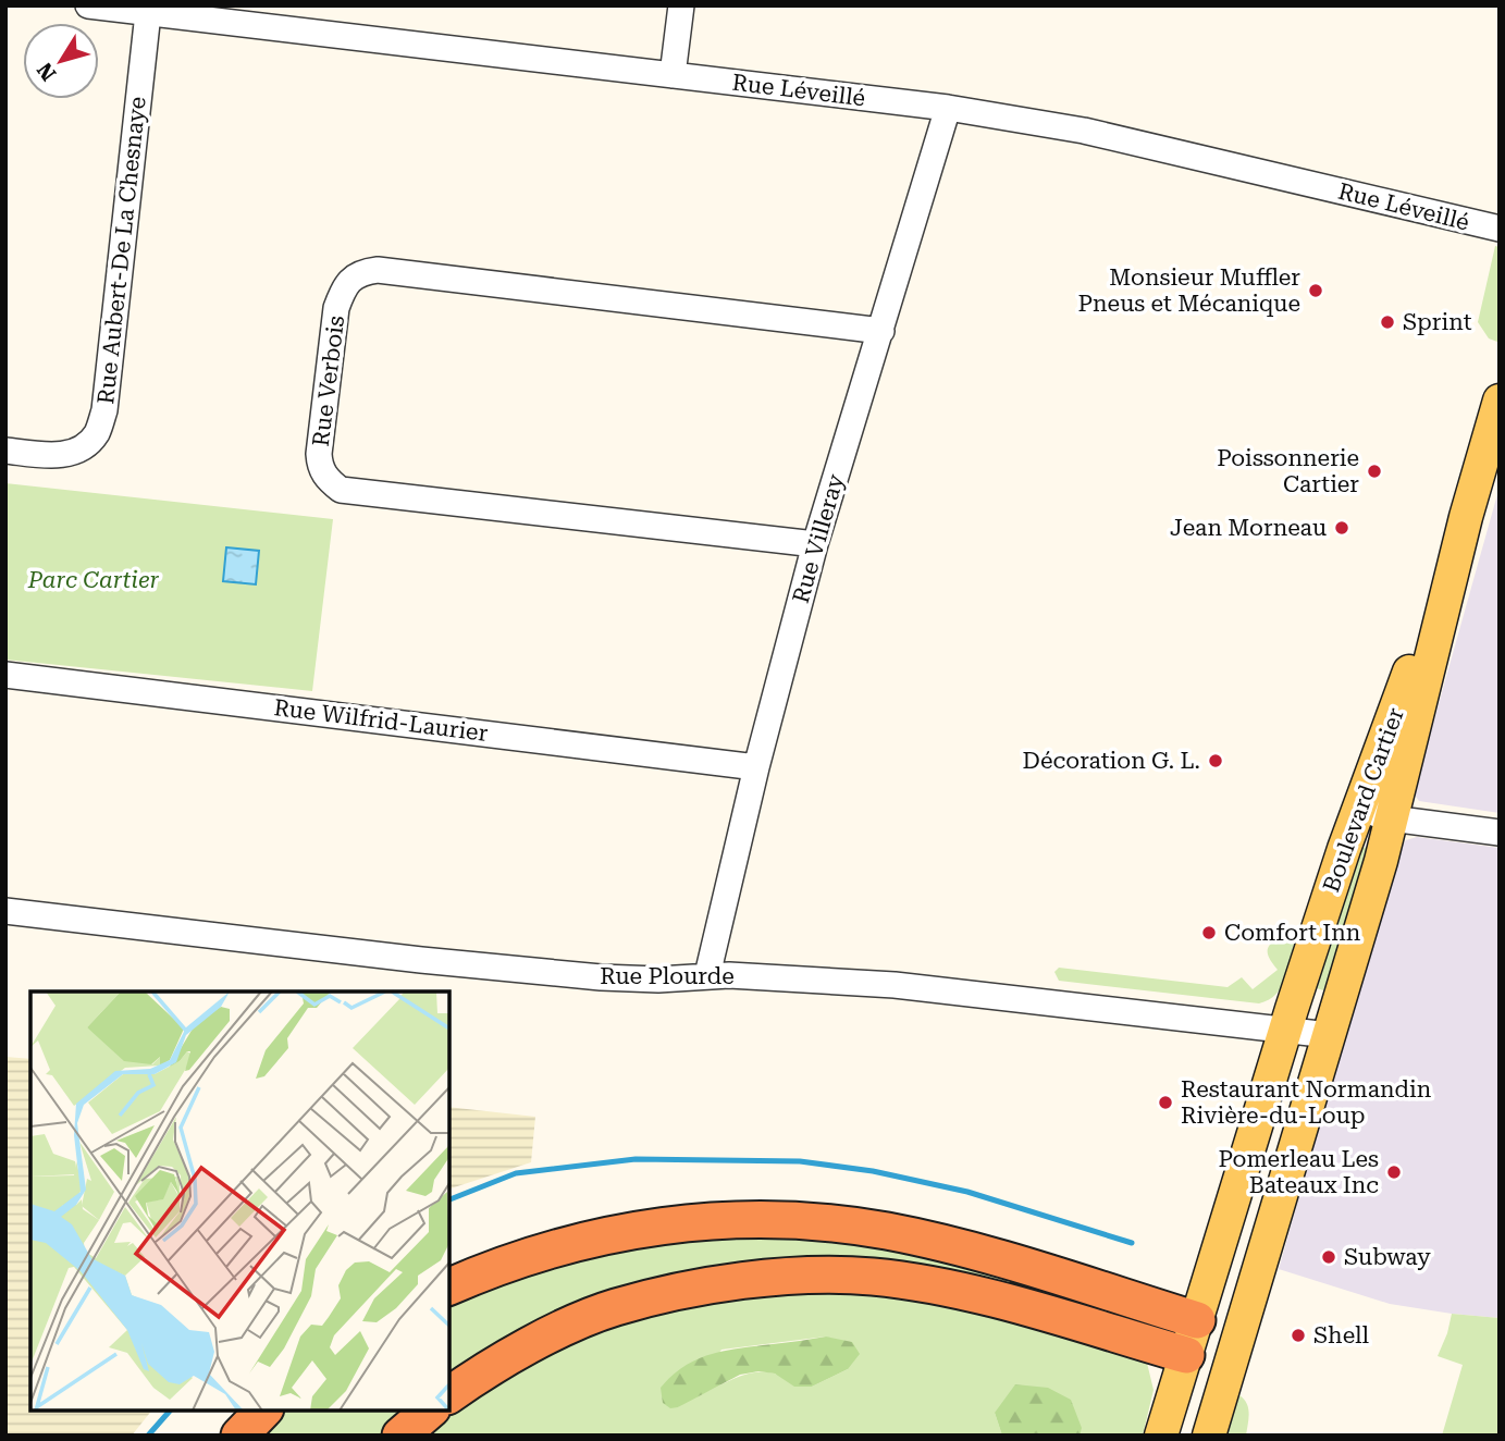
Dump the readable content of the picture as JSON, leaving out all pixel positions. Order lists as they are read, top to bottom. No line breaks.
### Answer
{"streets":{"main road":["Boulevard Cartier"],"street":["Rue Léveillé","Rue Aubert-De La Chesnaye","Rue Verbois","Rue Villeray","Rue Wilfrid-Laurier","Rue Plourde"]},"crossings":[["Rue Léveillé","Rue Aubert-De La Chesnaye"],["Rue Léveillé","Rue Villeray"],["Rue Verbois","Rue Villeray"],["Rue Villeray","Rue Wilfrid-Laurier"],["Rue Villeray","Rue Plourde"],["Boulevard Cartier","Rue Plourde"]],"parks":["Parc Cartier"],"places":["Monsieur Muffler Pneus et Mécanique","Sprint","Poissonnerie Cartier","Jean Morneau","Décoration G. L.","Comfort Inn","Restaurant Normandin Rivière-du-Loup","Pomerleau Les Bateaux Inc","Subway","Shell"],"north":"bottom left"}
